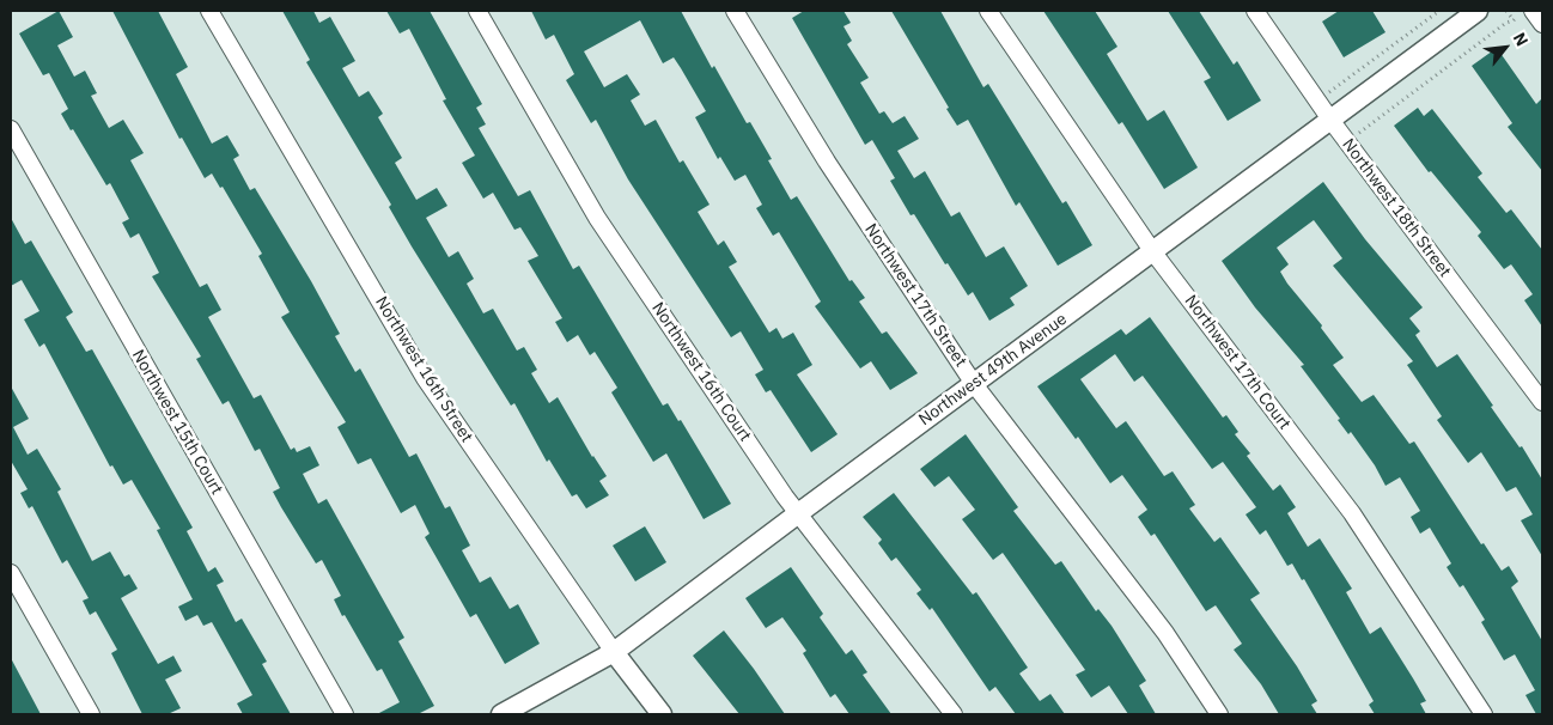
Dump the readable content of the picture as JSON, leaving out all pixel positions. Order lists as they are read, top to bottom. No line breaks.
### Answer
{"streets":{"street":["Northwest 18th Street","Northwest 17th Street","Northwest 17th Court","Northwest 16th Street","Northwest 49th Avenue","Northwest 16th Court","Northwest 15th Court"]},"crossings":[["Northwest 18th Street","Northwest 49th Avenue"],["Northwest 17th Street","Northwest 49th Avenue"],["Northwest 17th Court","Northwest 49th Avenue"],["Northwest 16th Street","Northwest 49th Avenue"],["Northwest 49th Avenue","Northwest 16th Court"]],"north":"top right"}
